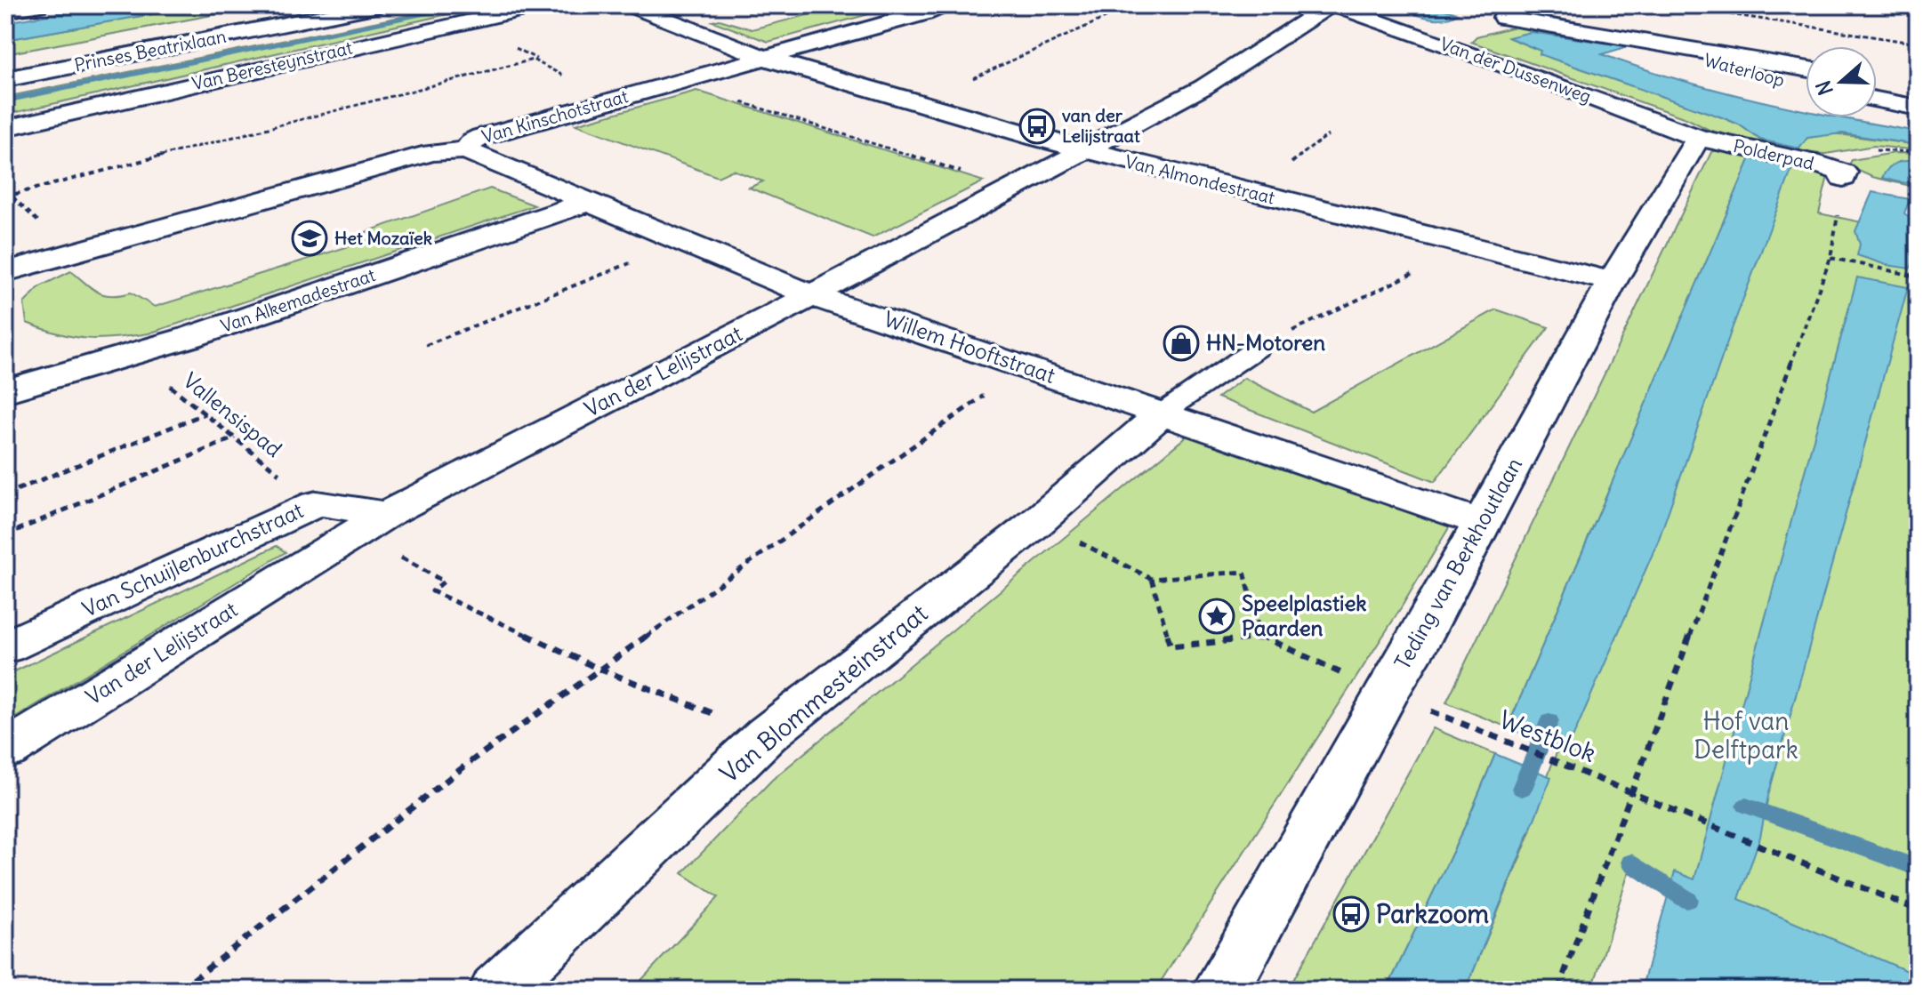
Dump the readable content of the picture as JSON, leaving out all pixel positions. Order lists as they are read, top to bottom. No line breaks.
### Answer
{"streets":{"street":["Prinses Beatrixlaan","Van Beresteynstraat","Van der Dussenweg","Waterloop","Van Kinschotstraat","Polderpad","Van Almondestraat","Van Alkemadestraat","Willem Hooftstraat","Van der Lelijstraat","Van Schuijlenburchstraat","Teding van Berkhoutlaan","Van Blommesteinstraat"],"path":["Vallensispad","Westblok"]},"crossings":[["Van der Dussenweg","Polderpad"],["Van der Dussenweg","Van der Lelijstraat"],["Van der Dussenweg","Teding van Berkhoutlaan"],["Van Kinschotstraat","Van Almondestraat"],["Van Kinschotstraat","Willem Hooftstraat"],["Polderpad","Teding van Berkhoutlaan"],["Van Almondestraat","Van der Lelijstraat"],["Van Almondestraat","Teding van Berkhoutlaan"],["Van Alkemadestraat","Willem Hooftstraat"],["Van Alkemadestraat","Vallensispad"],["Willem Hooftstraat","Van der Lelijstraat"],["Willem Hooftstraat","Teding van Berkhoutlaan"],["Willem Hooftstraat","Van Blommesteinstraat"],["Van der Lelijstraat","Van Schuijlenburchstraat"],["Vallensispad","Van Schuijlenburchstraat"]],"parks":["Hof van Delftpark"],"places":{"bus stop":["van der Lelijstraat","Parkzoom"],"school or university":["Het Mozaïek"],"shop":["HN-Motoren"],"place":["Speelplastiek Paarden"]},"north":"left"}
